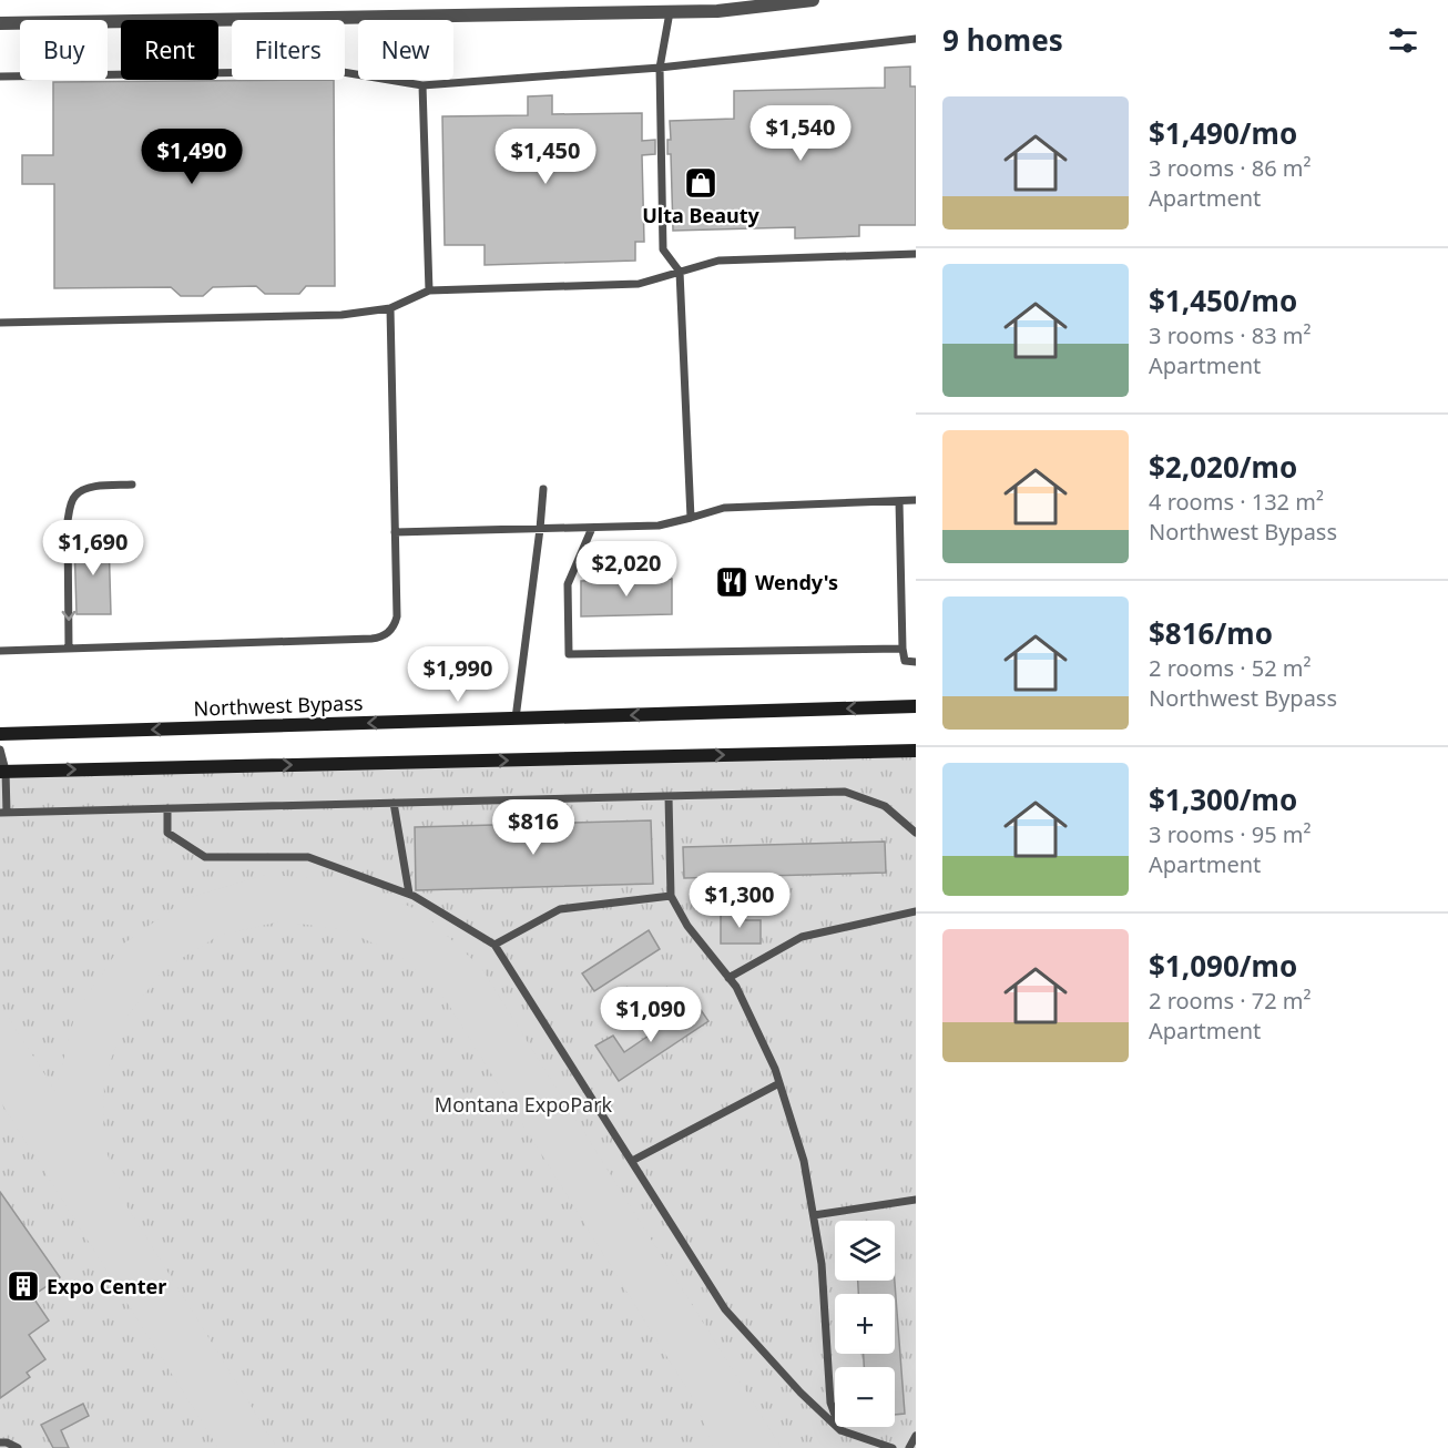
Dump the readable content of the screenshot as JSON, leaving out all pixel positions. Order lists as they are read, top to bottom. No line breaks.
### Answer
{"streets":{"main road":["Northwest Bypass"]},"parks":["Montana ExpoPark"],"places":{"shop":["Ulta Beauty"],"restaurant":["Wendy's"],"building":["Expo Center"]},"page":{"heading":"9 homes","chip":["Buy","Rent","Filters","New"],"list":[{"name":"$1,490/mo","note":"3 rooms · 86 m² · Apartment"},{"name":"$1,450/mo","note":"3 rooms · 83 m² · Apartment"},{"name":"$2,020/mo","note":"4 rooms · 132 m² · Northwest Bypass"},{"name":"$816/mo","note":"2 rooms · 52 m² · Northwest Bypass"},{"name":"$1,300/mo","note":"3 rooms · 95 m² · Apartment"},{"name":"$1,090/mo","note":"2 rooms · 72 m² · Apartment"}],"price":["$1,540","$1,490","$1,450","$1,690","$2,020","$1,990","$816","$1,300","$1,090"],"map_buttons":["+","−"]}}
